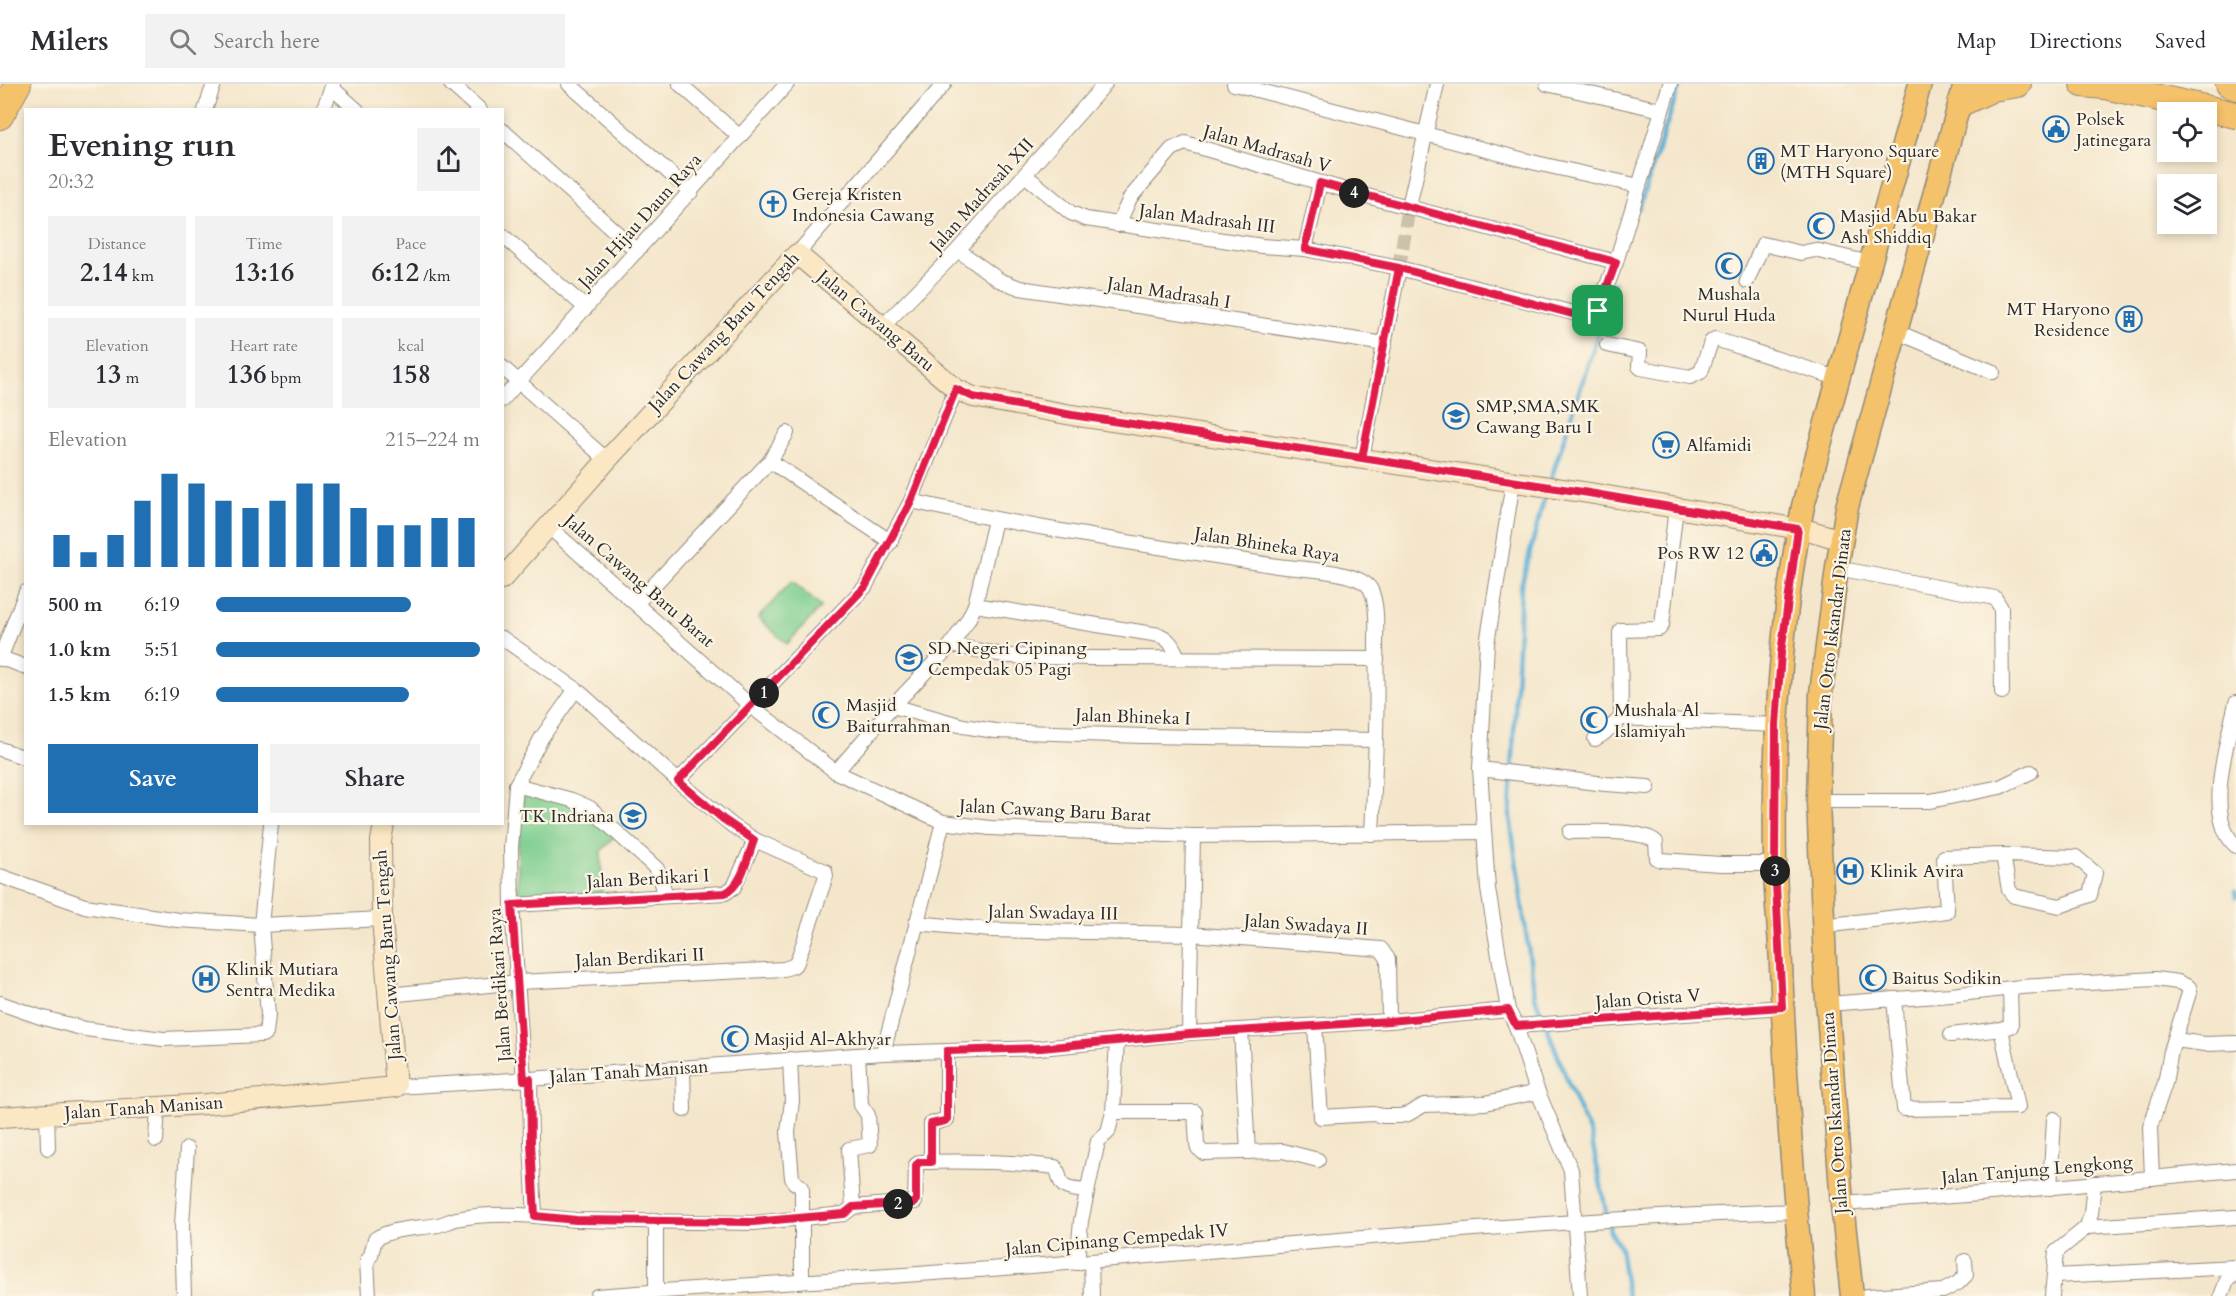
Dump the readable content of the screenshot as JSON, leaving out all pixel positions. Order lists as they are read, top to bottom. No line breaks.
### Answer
{"streets":{"main road":["Jalan Otto Iskandar Dinata"],"street":["Jalan Madrasah V","Jalan Madrasah XII","Jalan Madrasah III","Jalan Hijau Daun Raya","Jalan Madrasah I","Jalan Cawang Baru","Jalan Cawang Baru Tengah","Jalan Bhineka Raya","Jalan Cawang Baru Barat","Jalan Bhineka I","Jalan Berdikari I","Jalan Swadaya III","Jalan Swadaya II","Jalan Berdikari II","Jalan Berdikari Raya","Jalan Otista V","Jalan Tanah Manisan","Jalan Tanjung Lengkong","Jalan Cipinang Cempedak IV"]},"crossings":[["Jalan Madrasah V","Jalan Madrasah III"],["Jalan Madrasah XII","Jalan Madrasah III"],["Jalan Madrasah XII","Jalan Madrasah I"],["Jalan Madrasah XII","Jalan Cawang Baru"],["Jalan Cawang Baru","Jalan Cawang Baru Tengah"],["Jalan Cawang Baru","Jalan Otto Iskandar Dinata"],["Jalan Cawang Baru Tengah","Jalan Cawang Baru Barat"],["Jalan Cawang Baru Tengah","Jalan Berdikari II"],["Jalan Cawang Baru Tengah","Jalan Tanah Manisan"],["Jalan Bhineka Raya","Jalan Cawang Baru Barat"],["Jalan Bhineka Raya","Jalan Bhineka I"],["Jalan Otto Iskandar Dinata","Jalan Tanjung Lengkong"],["Jalan Berdikari I","Jalan Berdikari II"],["Jalan Berdikari I","Jalan Berdikari Raya"],["Jalan Swadaya III","Jalan Swadaya II"],["Jalan Swadaya II","Jalan Tanah Manisan"],["Jalan Berdikari II","Jalan Berdikari Raya"],["Jalan Berdikari Raya","Jalan Tanah Manisan"]],"places":{"public building":["Polsek Jatinegara","Pos RW 12"],"building":["MT Haryono Square (MTH Square)","MT Haryono Residence"],"church":["Gereja Kristen Indonesia Cawang"],"mosque":["Masjid Abu Bakar Ash Shiddiq","Mushala Nurul Huda","Masjid Baiturrahman","Mushala Al Islamiyah","Baitus Sodikin","Masjid Al-Akhyar"],"school or university":["SMP,SMA,SMK Cawang Baru I","SD Negeri Cipinang Cempedak 05 Pagi","TK Indriana"],"supermarket":["Alfamidi"],"hospital":["Klinik Avira","Klinik Mutiara Sentra Medika"]},"page":{"header":"Milers","search":"Search here","nav":["Map","Directions","Saved"],"heading":["Evening run","20:32"],"pins":["4","1","3","2"],"stats":[["Distance","2.14 km"],["Time","13:16"],["Pace","6:12 /km"],["Elevation","13 m"],["Heart rate","136 bpm"],["kcal","158"]],"chart":["Elevation","215–224 m"],"list":[{"name":"500 m","note":"6:19"},{"name":"1.0 km","note":"5:51"},{"name":"1.5 km","note":"6:19"}],"buttons":["Save","Share"]}}
